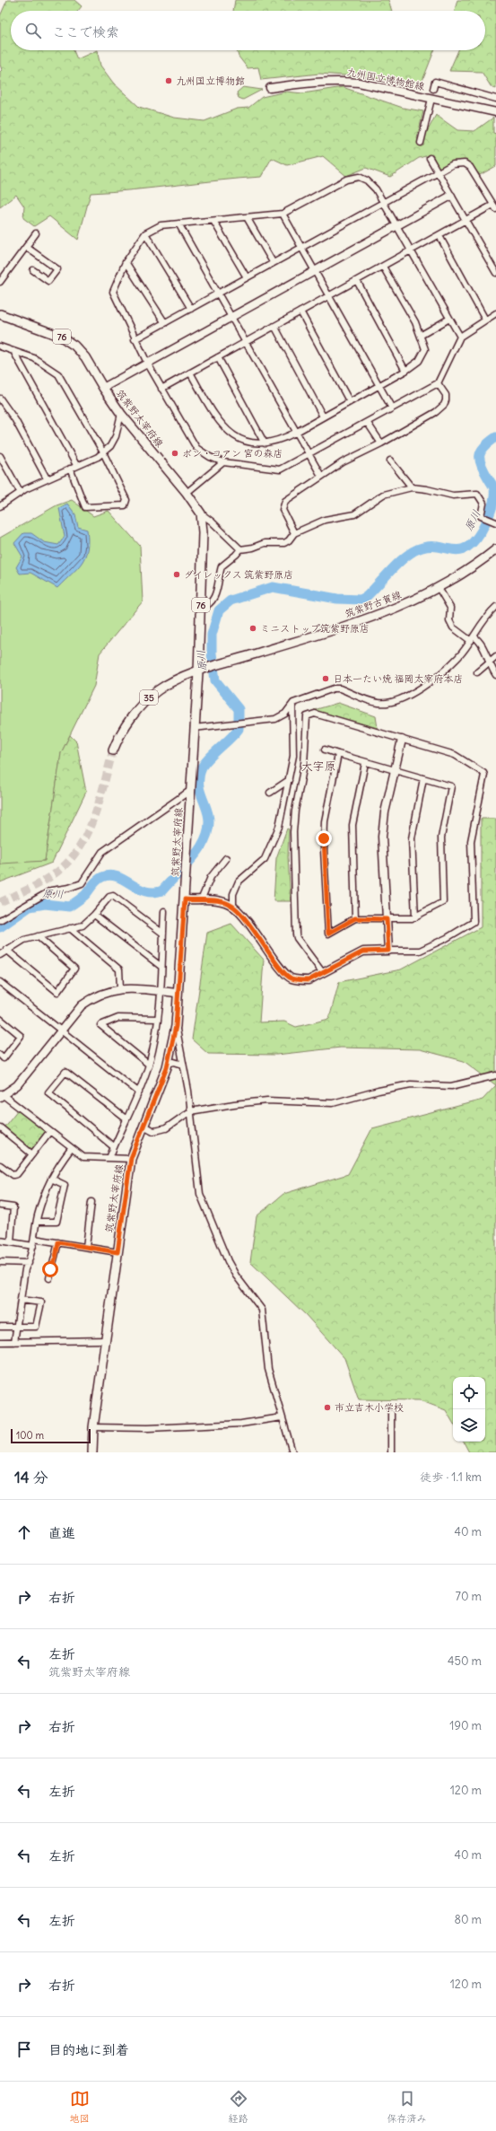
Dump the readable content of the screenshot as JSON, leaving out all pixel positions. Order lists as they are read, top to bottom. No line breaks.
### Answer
{"streets":{"main road":["76","筑紫野太宰府線","筑紫野古賀線","35"],"street":["九州国立博物館線"]},"crossings":[["筑紫野太宰府線","筑紫野古賀線"]],"districts":["大字原"],"water":["原川"],"places":["九州国立博物館","ボン・コアン 宮の森店","ダイレックス 筑紫野原店","ミニストップ筑紫野原店","日本一たい焼 福岡太宰府本店","市立吉木小学校"],"scale_bar":"100 m","page":{"search":"ここで検索","scale":"100 m","heading":["14 分","徒歩 · 1.1 km"],"list":[["直進","40 m"],["右折","70 m"],["左折","筑紫野太宰府線","450 m"],["右折","190 m"],["左折","120 m"],["左折","40 m"],["左折","80 m"],["右折","120 m"],"目的地に到着"],"nav":["地図","経路","保存済み"]}}
